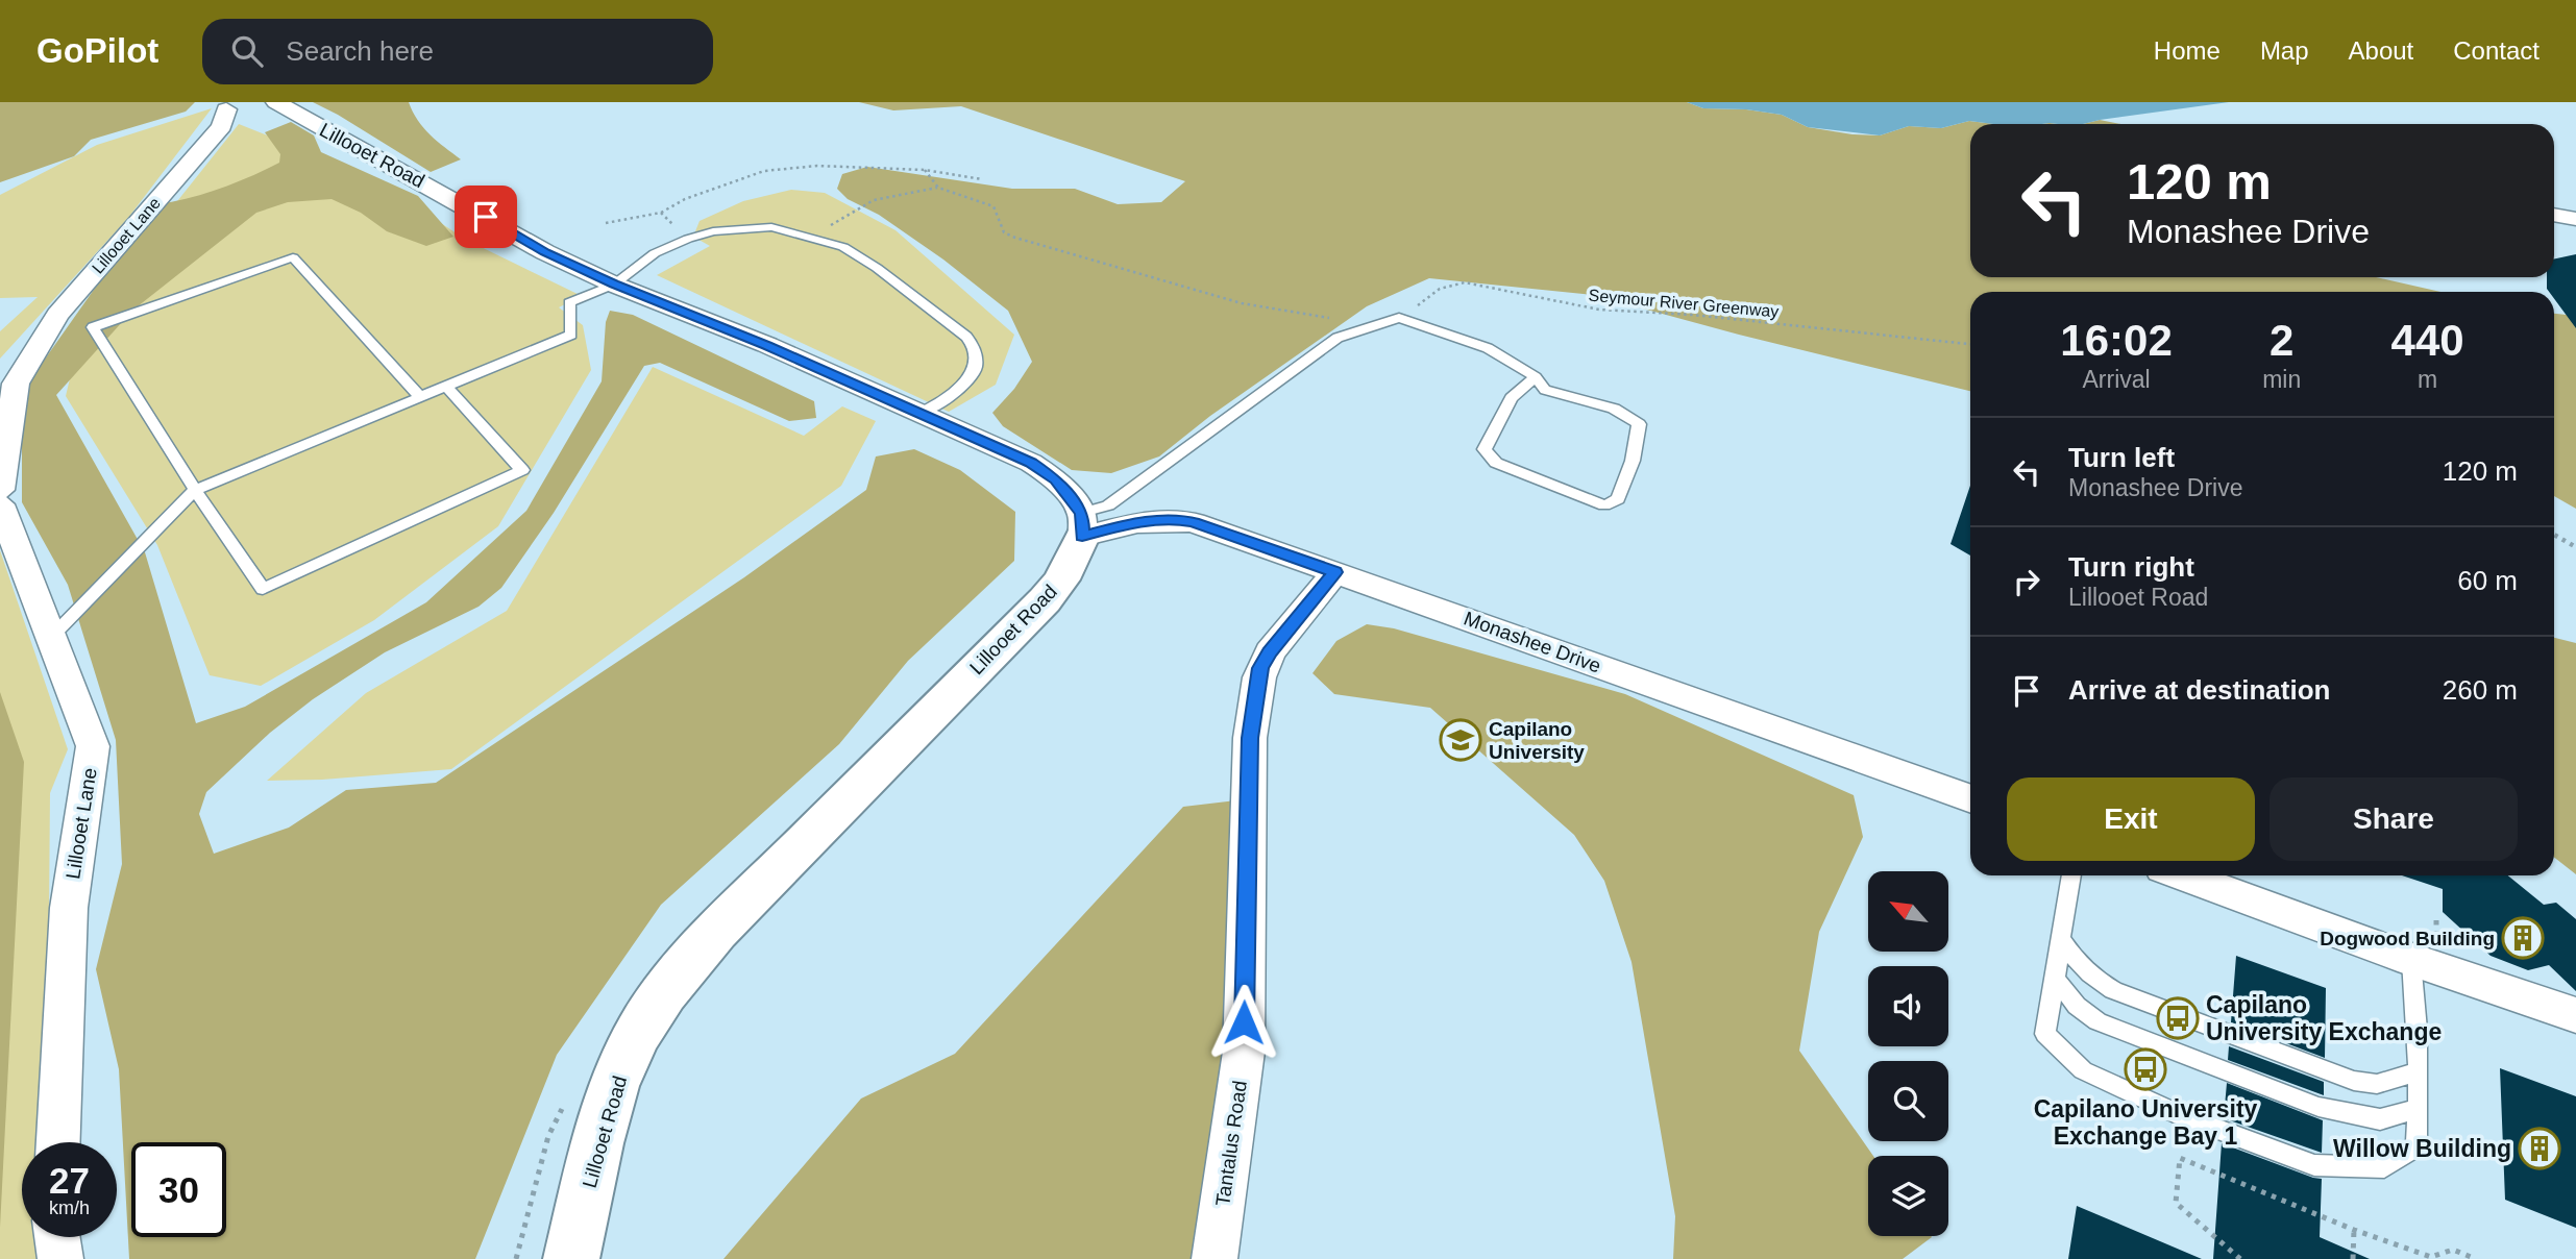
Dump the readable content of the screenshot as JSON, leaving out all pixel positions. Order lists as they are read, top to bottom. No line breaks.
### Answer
{"streets":{"street":["Lillooet Road","Lillooet Lane","Monashee Drive","Tantalus Road"],"path":["Seymour River Greenway"]},"crossings":[["Lillooet Road","Monashee Drive"],["Monashee Drive","Tantalus Road"]],"places":{"school or university":["Capilano University"],"building":["Dogwood Building","Willow Building"],"bus stop":["Capilano University Exchange","Capilano University Exchange Bay 1"]},"north":"top left","page":{"header":"GoPilot","search":"Search here","nav":["Home","Map","About","Contact"],"turn":["120 m","Monashee Drive"],"eta":["16:02","Arrival","2","min","440","m"],"list":[{"name":"Turn left","note":"Monashee Drive","value":"120 m"},{"name":"Turn right","note":"Lillooet Road","value":"60 m"},{"name":"Arrive at destination","value":"260 m"}],"buttons":["Exit","Share"],"speed":"27 km/h","limit":"30"}}
